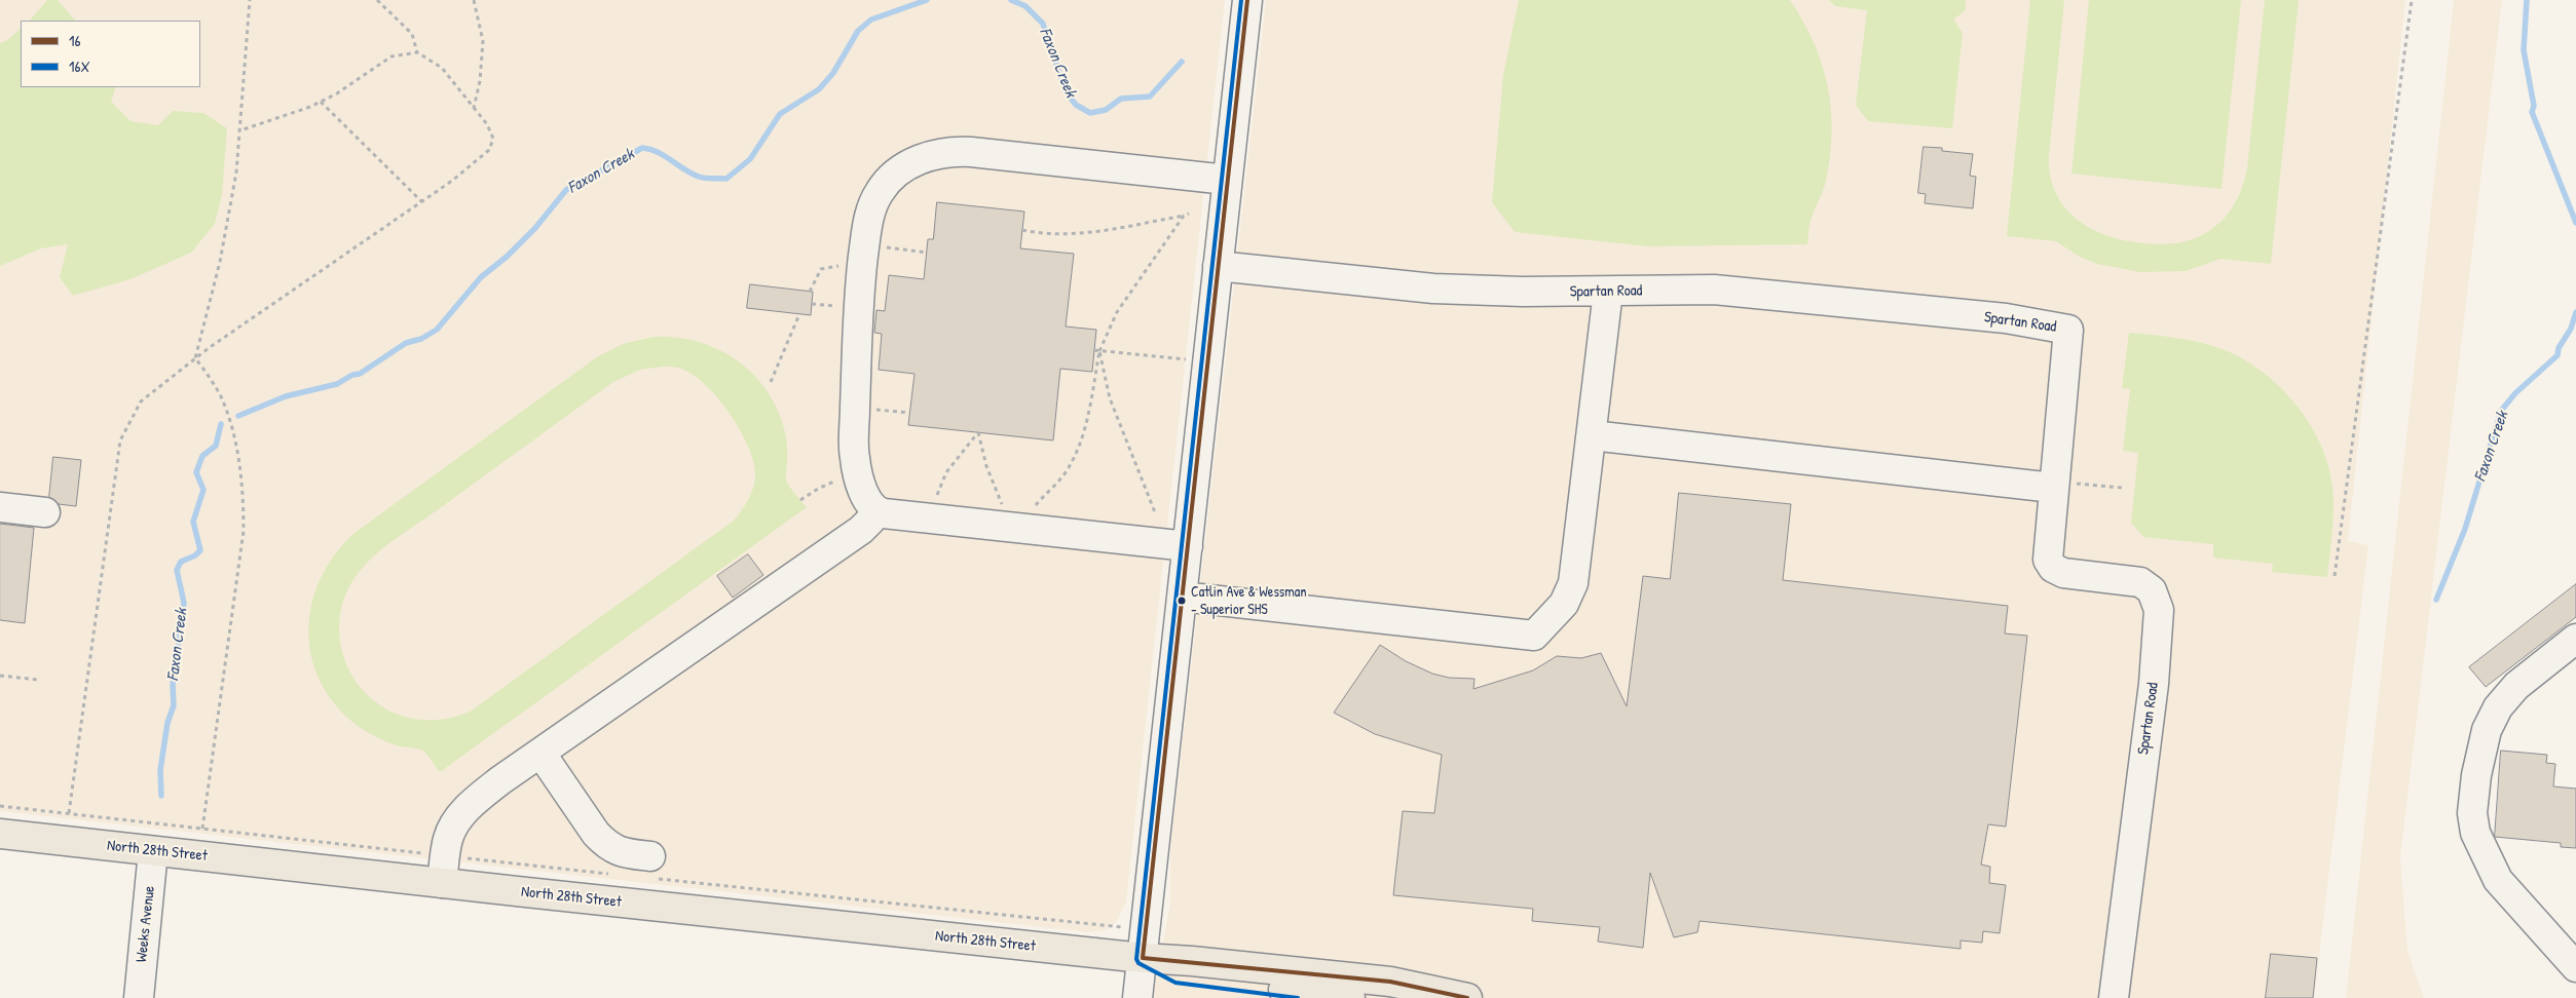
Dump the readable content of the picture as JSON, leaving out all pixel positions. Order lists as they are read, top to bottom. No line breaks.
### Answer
{"streets":{"main road":["North 28th Street"],"street":["Spartan Road","Weeks Avenue"]},"crossings":[["North 28th Street","Weeks Avenue"]],"water":["Faxon Creek"],"places":["Catlin Ave & Wessman - Superior SHS"],"lines":["transit line 16","transit line 16X"],"legend":["16","16X"]}
